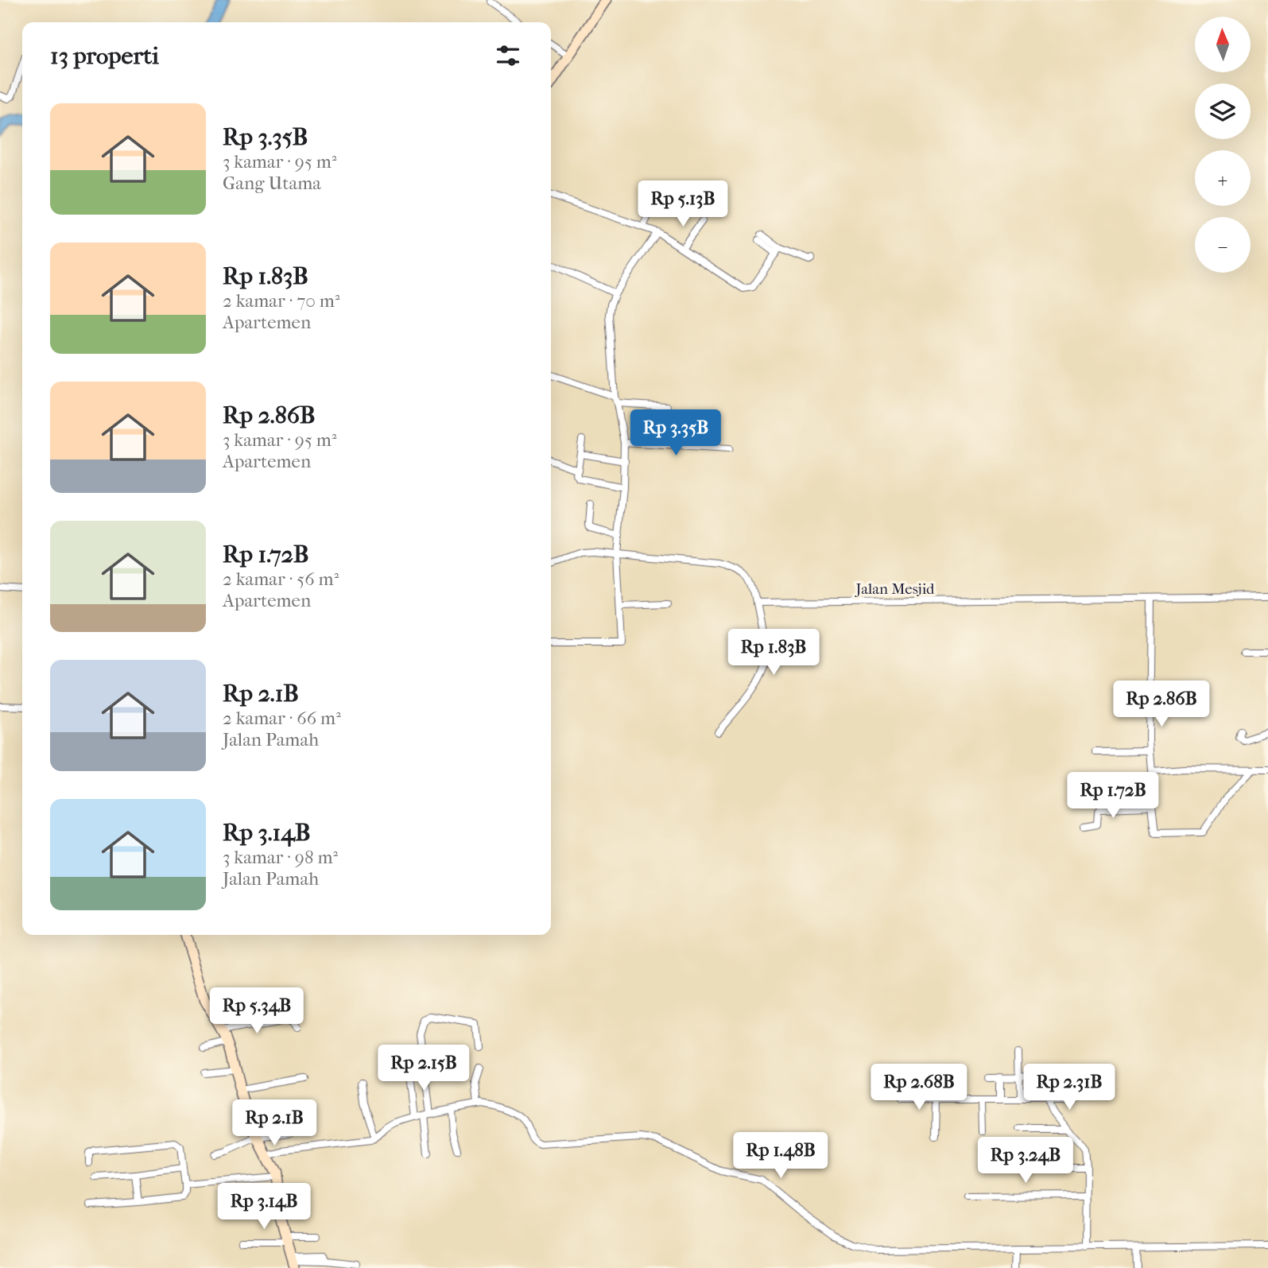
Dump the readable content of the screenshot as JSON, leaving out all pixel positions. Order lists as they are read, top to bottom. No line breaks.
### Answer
{"streets":{"street":["Jalan Mesjid"]},"north":"top","page":{"map_buttons":["+","−"],"heading":"13 properti","list":[{"name":"Rp 3.35B","note":"3 kamar · 95 m² · Gang Utama"},{"name":"Rp 1.83B","note":"2 kamar · 70 m² · Apartemen"},{"name":"Rp 2.86B","note":"3 kamar · 95 m² · Apartemen"},{"name":"Rp 1.72B","note":"2 kamar · 56 m² · Apartemen"},{"name":"Rp 2.1B","note":"2 kamar · 66 m² · Jalan Pamah"},{"name":"Rp 3.14B","note":"3 kamar · 98 m² · Jalan Pamah"}],"price":["Rp 5.13B","Rp 3.35B","Rp 1.83B","Rp 2.86B","Rp 1.72B","Rp 5.34B","Rp 2.15B","Rp 2.68B","Rp 2.31B","Rp 2.1B","Rp 1.48B","Rp 3.24B","Rp 3.14B"]}}
